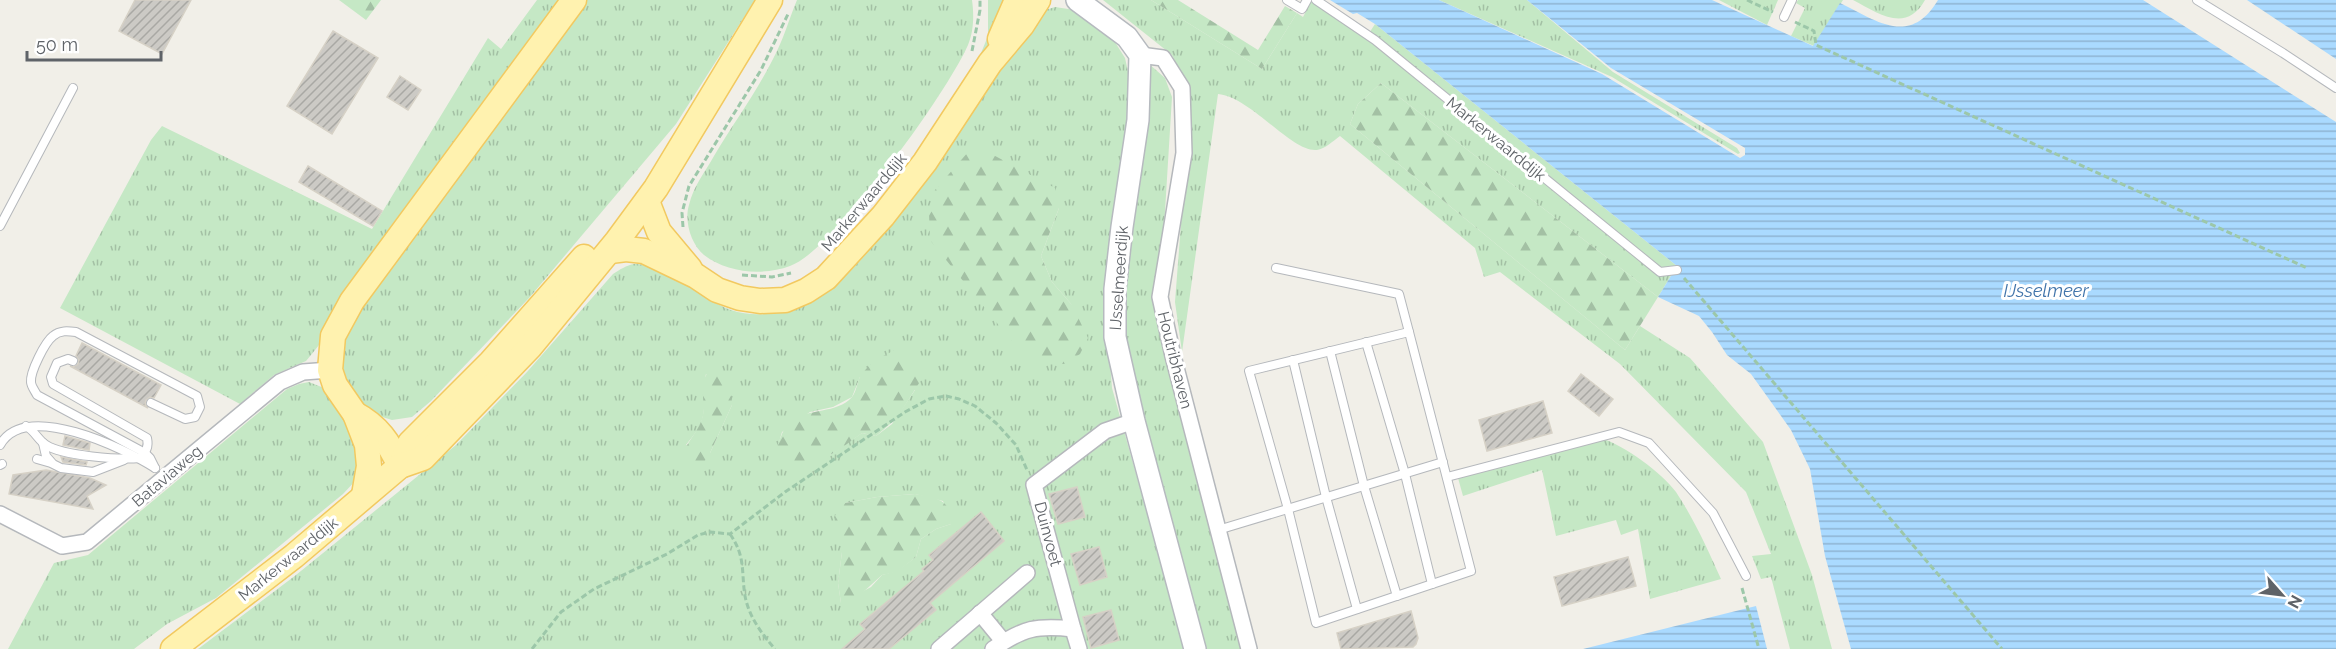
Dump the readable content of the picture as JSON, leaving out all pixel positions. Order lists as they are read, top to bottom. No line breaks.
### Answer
{"streets":{"main road":["Markerwaarddijk"],"street":["IJsselmeerdijk","Houtribhaven","Bataviaweg","Duinvoet"]},"crossings":[["IJsselmeerdijk","Houtribhaven"],["IJsselmeerdijk","Duinvoet"]],"water":["IJsselmeer"],"scale_bar":"50 m","north":"bottom right"}
